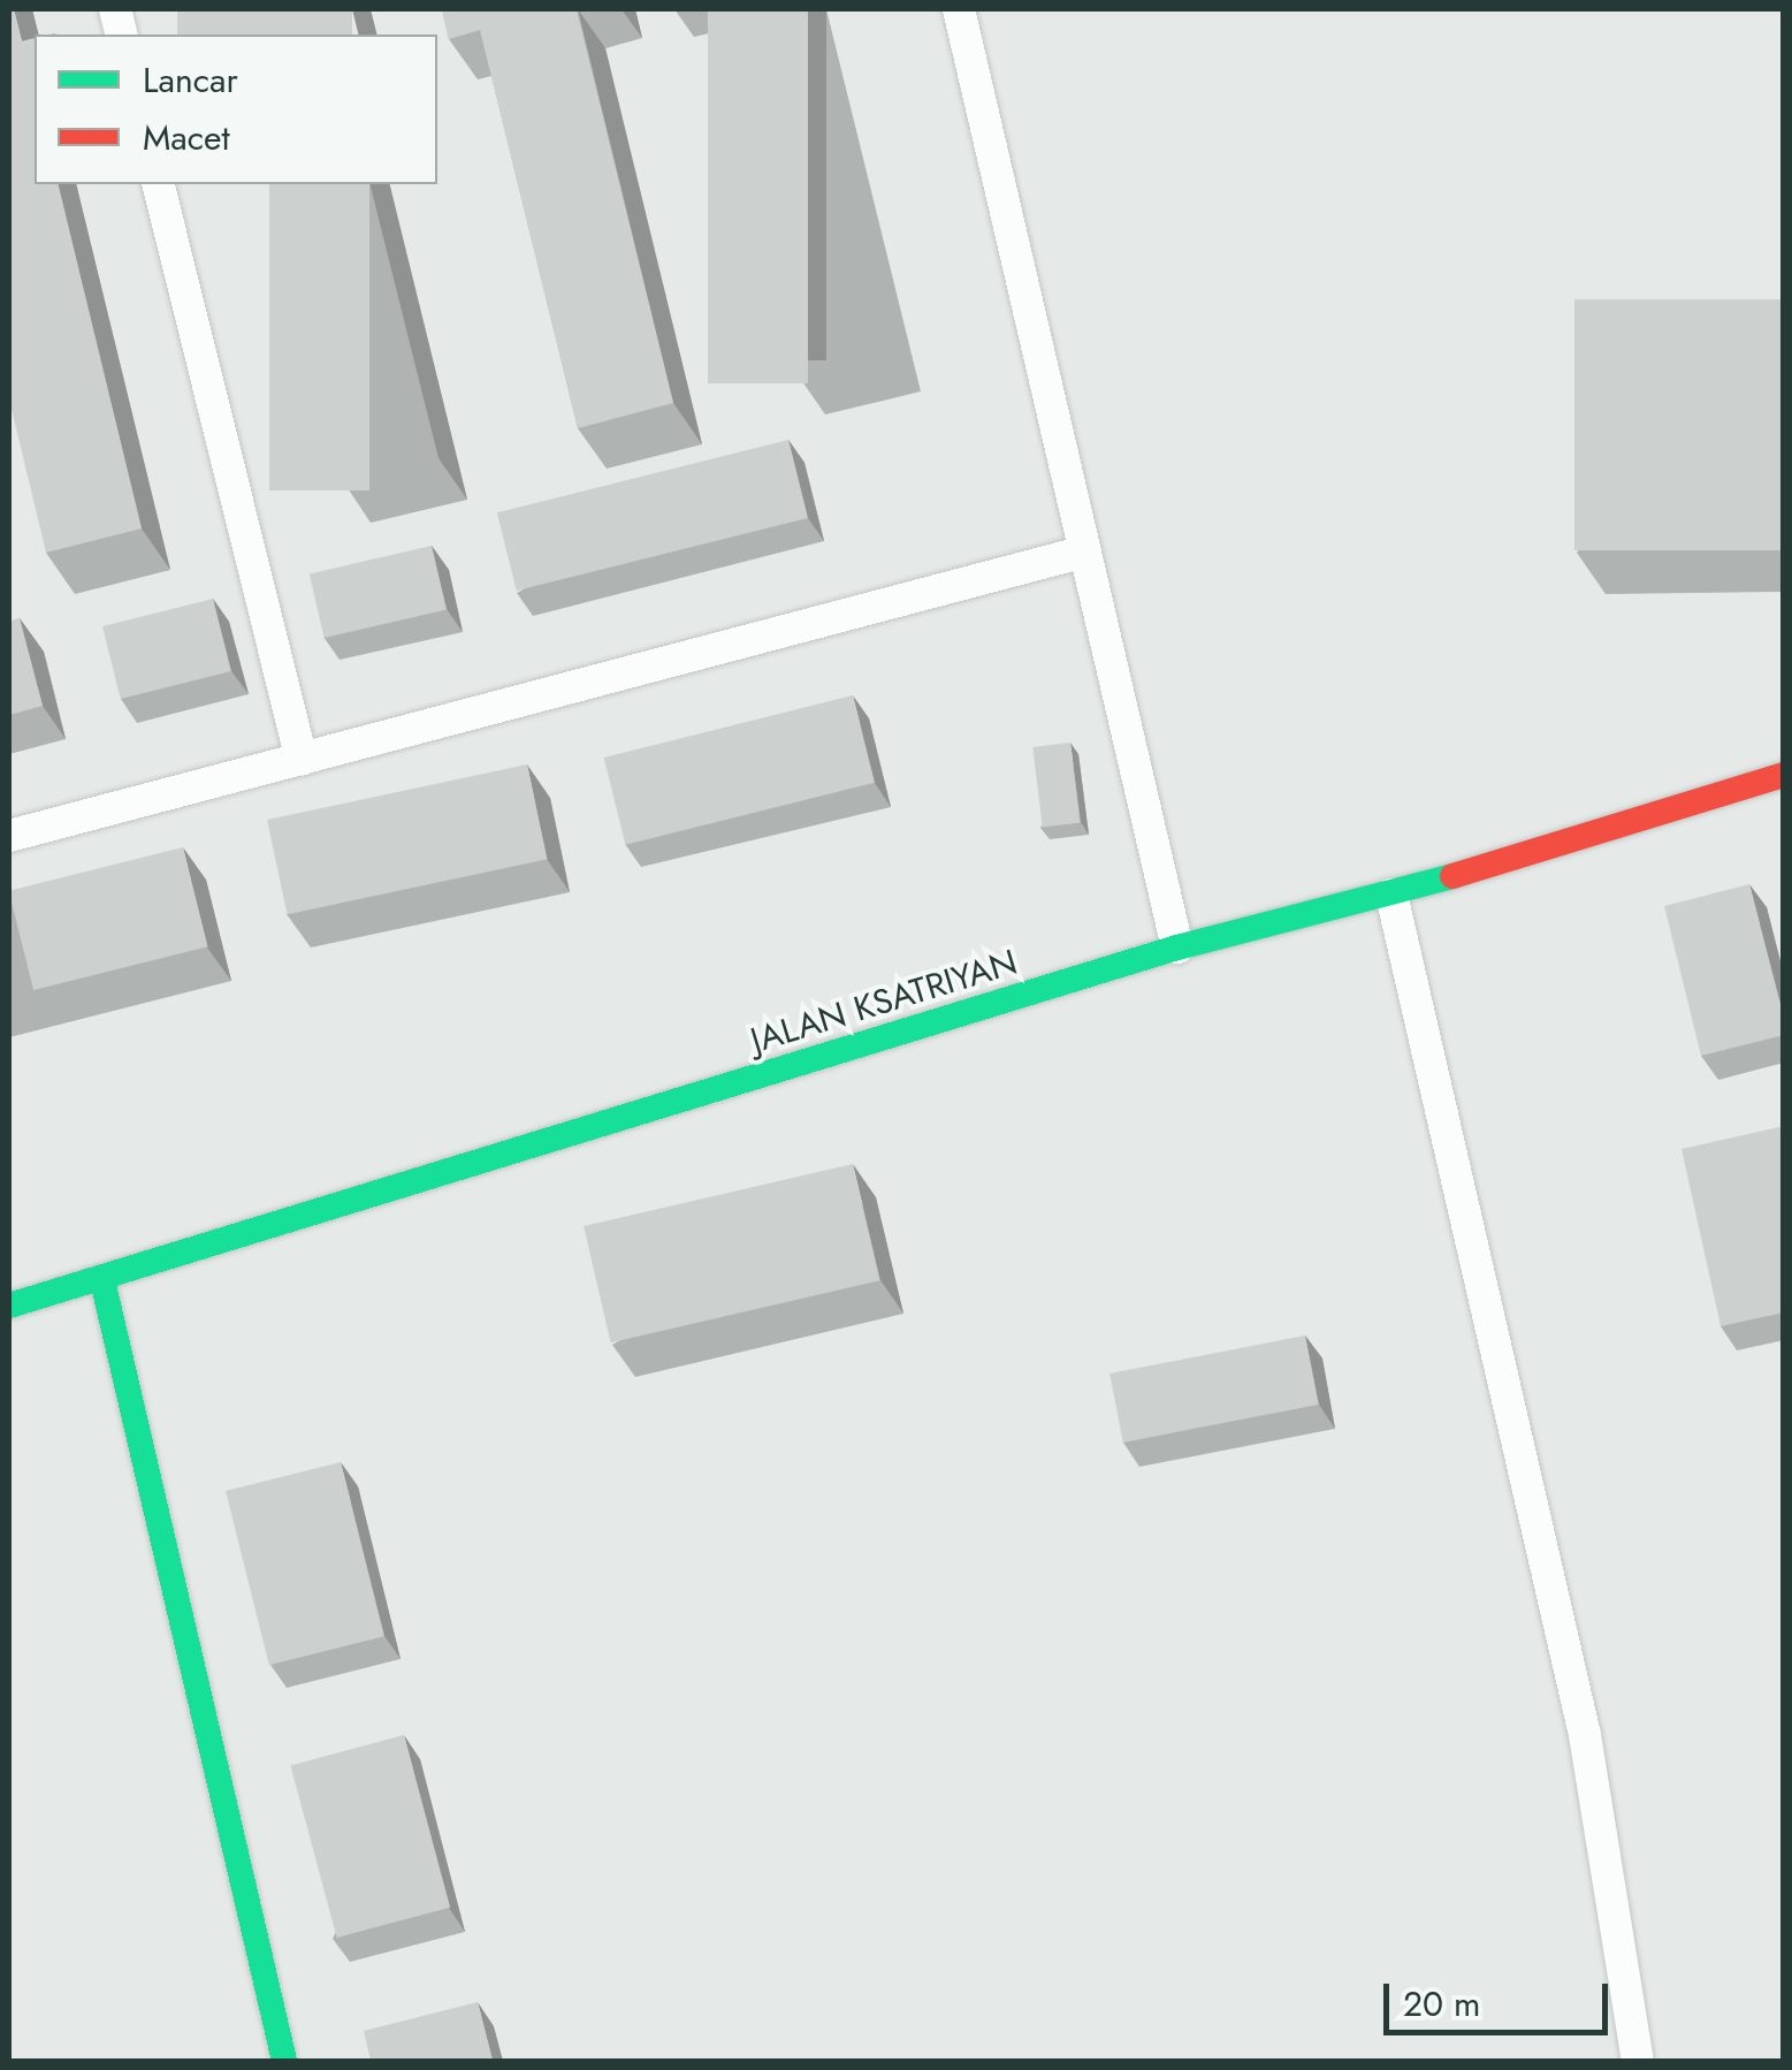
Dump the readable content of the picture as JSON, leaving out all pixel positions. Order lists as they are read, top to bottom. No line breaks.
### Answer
{"streets":{"street":["JALAN KSATRIYAN"]},"legend":["Lancar","Macet"],"scale_bar":"20 m"}
